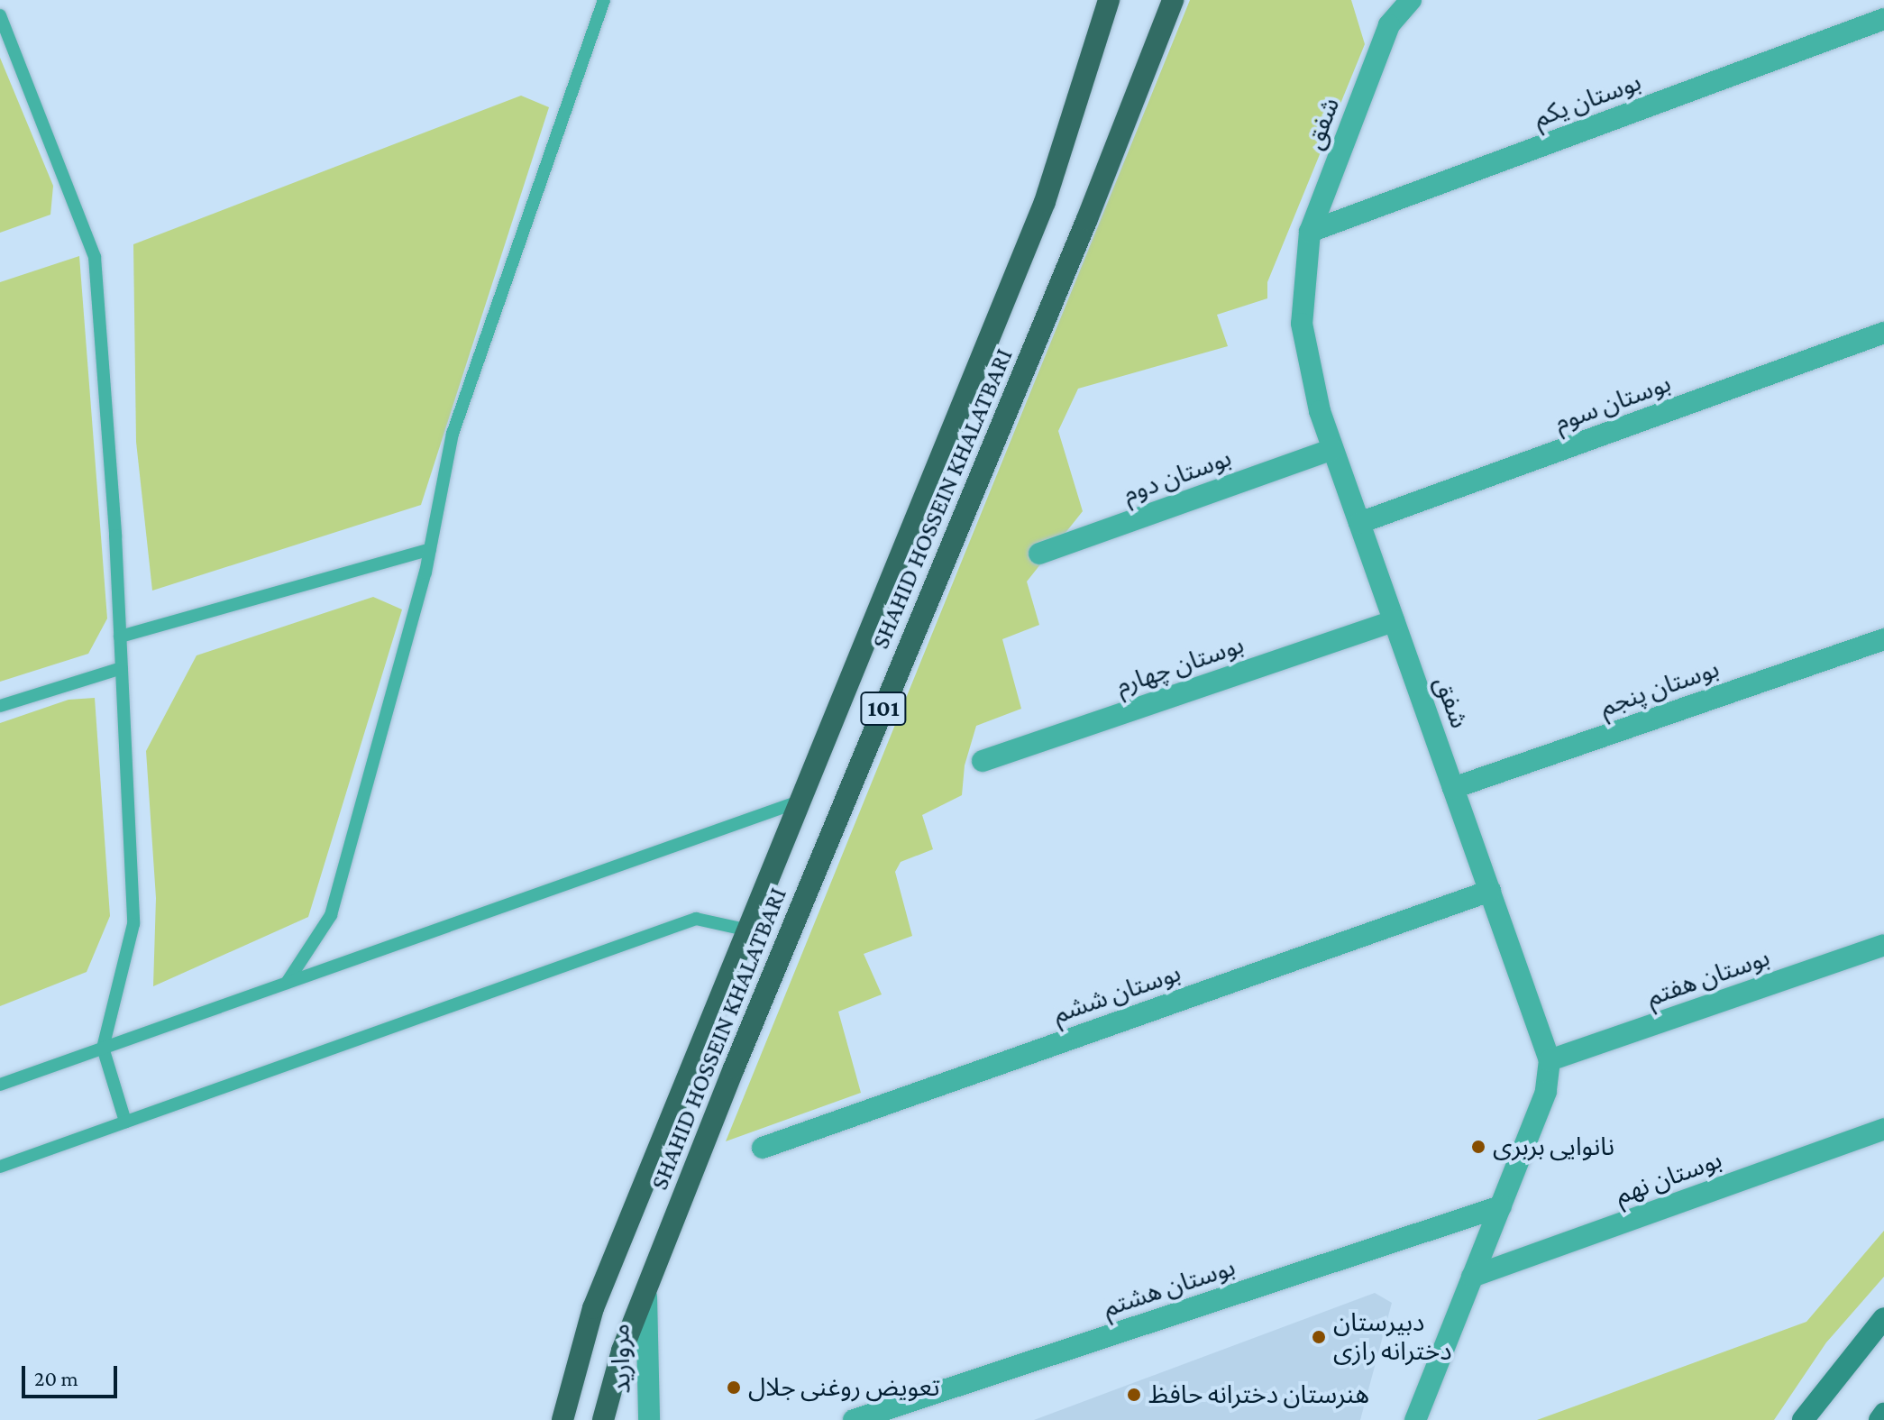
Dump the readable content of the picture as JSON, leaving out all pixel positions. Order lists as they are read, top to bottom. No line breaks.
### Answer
{"streets":{"highway":["SHAHID HOSSEIN KHALATBARI","101"],"street":["بوستان یکم","شفق","بوستان سوم","بوستان دوم","بوستان چهارم","بوستان پنجم","بوستان هفتم","بوستان ششم","بوستان نهم","بوستان هشتم","مروارید"]},"crossings":[["بوستان یکم","شفق"],["شفق","بوستان سوم"],["شفق","بوستان دوم"],["شفق","بوستان چهارم"],["شفق","بوستان پنجم"],["شفق","بوستان هفتم"],["شفق","بوستان ششم"],["شفق","بوستان نهم"],["شفق","بوستان هشتم"],["SHAHID HOSSEIN KHALATBARI","مروارید"]],"places":["نانوایی بربری","دبیرستان دخترانه رازی","تعویض روغنی جلال","هنرستان دخترانه حافظ"],"scale_bar":"20 m"}
